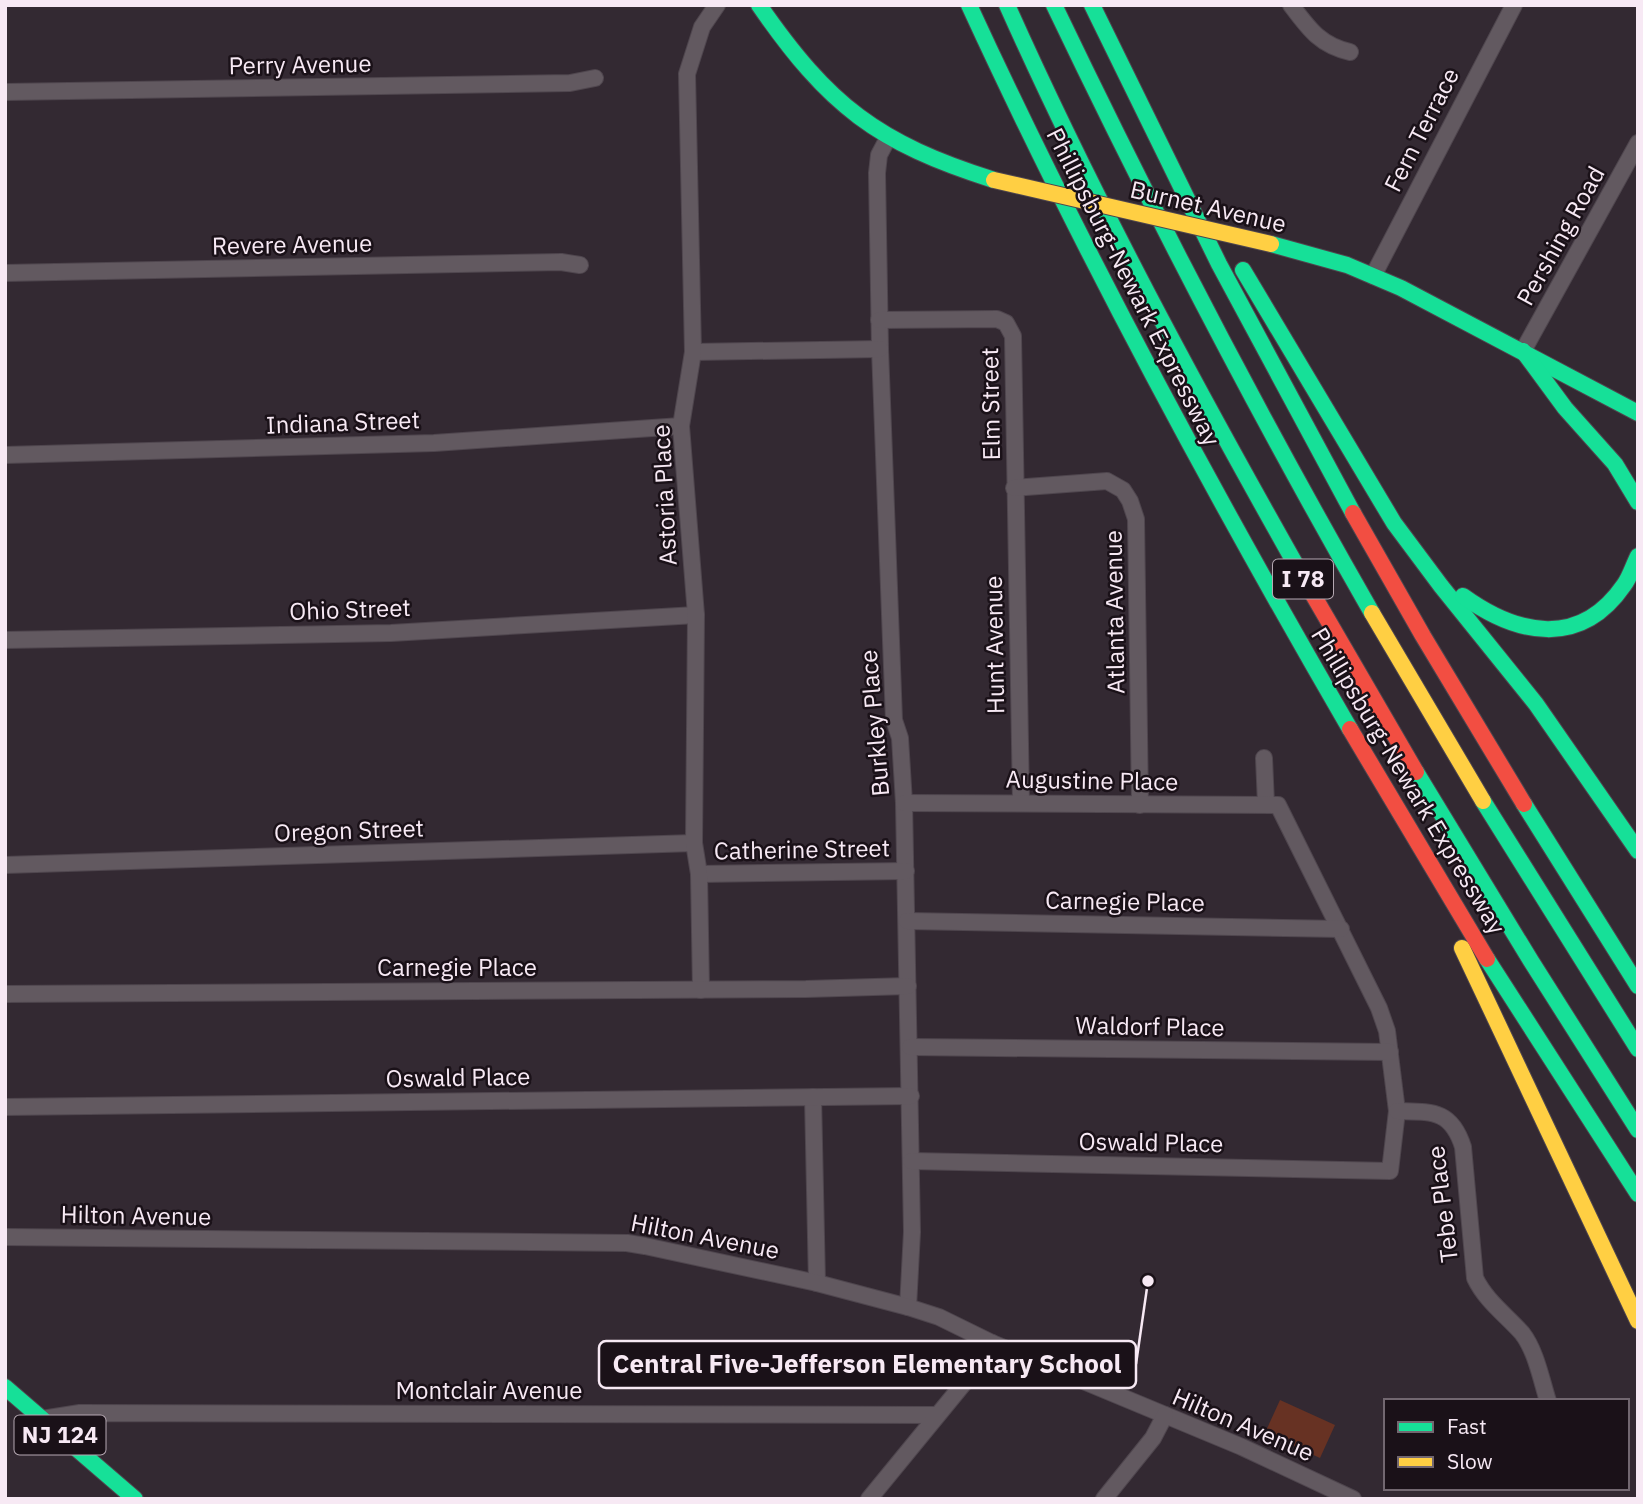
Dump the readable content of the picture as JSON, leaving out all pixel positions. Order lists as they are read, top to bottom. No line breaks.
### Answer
{"streets":{"main road":["Burnet Avenue","Phillipsburg-Newark Expressway","I 78","NJ 124"],"street":["Perry Avenue","Fern Terrace","Pershing Road","Revere Avenue","Elm Street","Indiana Street","Astoria Place","Ohio Street","Atlanta Avenue","Hunt Avenue","Burkley Place","Augustine Place","Oregon Street","Catherine Street","Carnegie Place","Waldorf Place","Oswald Place","Tebe Place","Hilton Avenue","Montclair Avenue"]},"crossings":[["Fern Terrace","Burnet Avenue"],["Burnet Avenue","Pershing Road"],["Burnet Avenue","Burkley Place"],["Elm Street","Atlanta Avenue"],["Elm Street","Hunt Avenue"],["Elm Street","Burkley Place"],["Indiana Street","Astoria Place"],["Astoria Place","Ohio Street"],["Astoria Place","Oregon Street"],["Astoria Place","Catherine Street"],["Astoria Place","Carnegie Place"],["Atlanta Avenue","Hunt Avenue"],["Atlanta Avenue","Augustine Place"],["Hunt Avenue","Augustine Place"],["Burkley Place","Augustine Place"],["Burkley Place","Catherine Street"],["Burkley Place","Carnegie Place"],["Burkley Place","Waldorf Place"],["Burkley Place","Oswald Place"],["Burkley Place","Hilton Avenue"],["Augustine Place","Tebe Place"],["Carnegie Place","Tebe Place"],["Waldorf Place","Tebe Place"],["Oswald Place","Tebe Place"],["Montclair Avenue","NJ 124"]],"places":["Central Five-Jefferson Elementary School"],"legend":["Fast","Slow"]}
